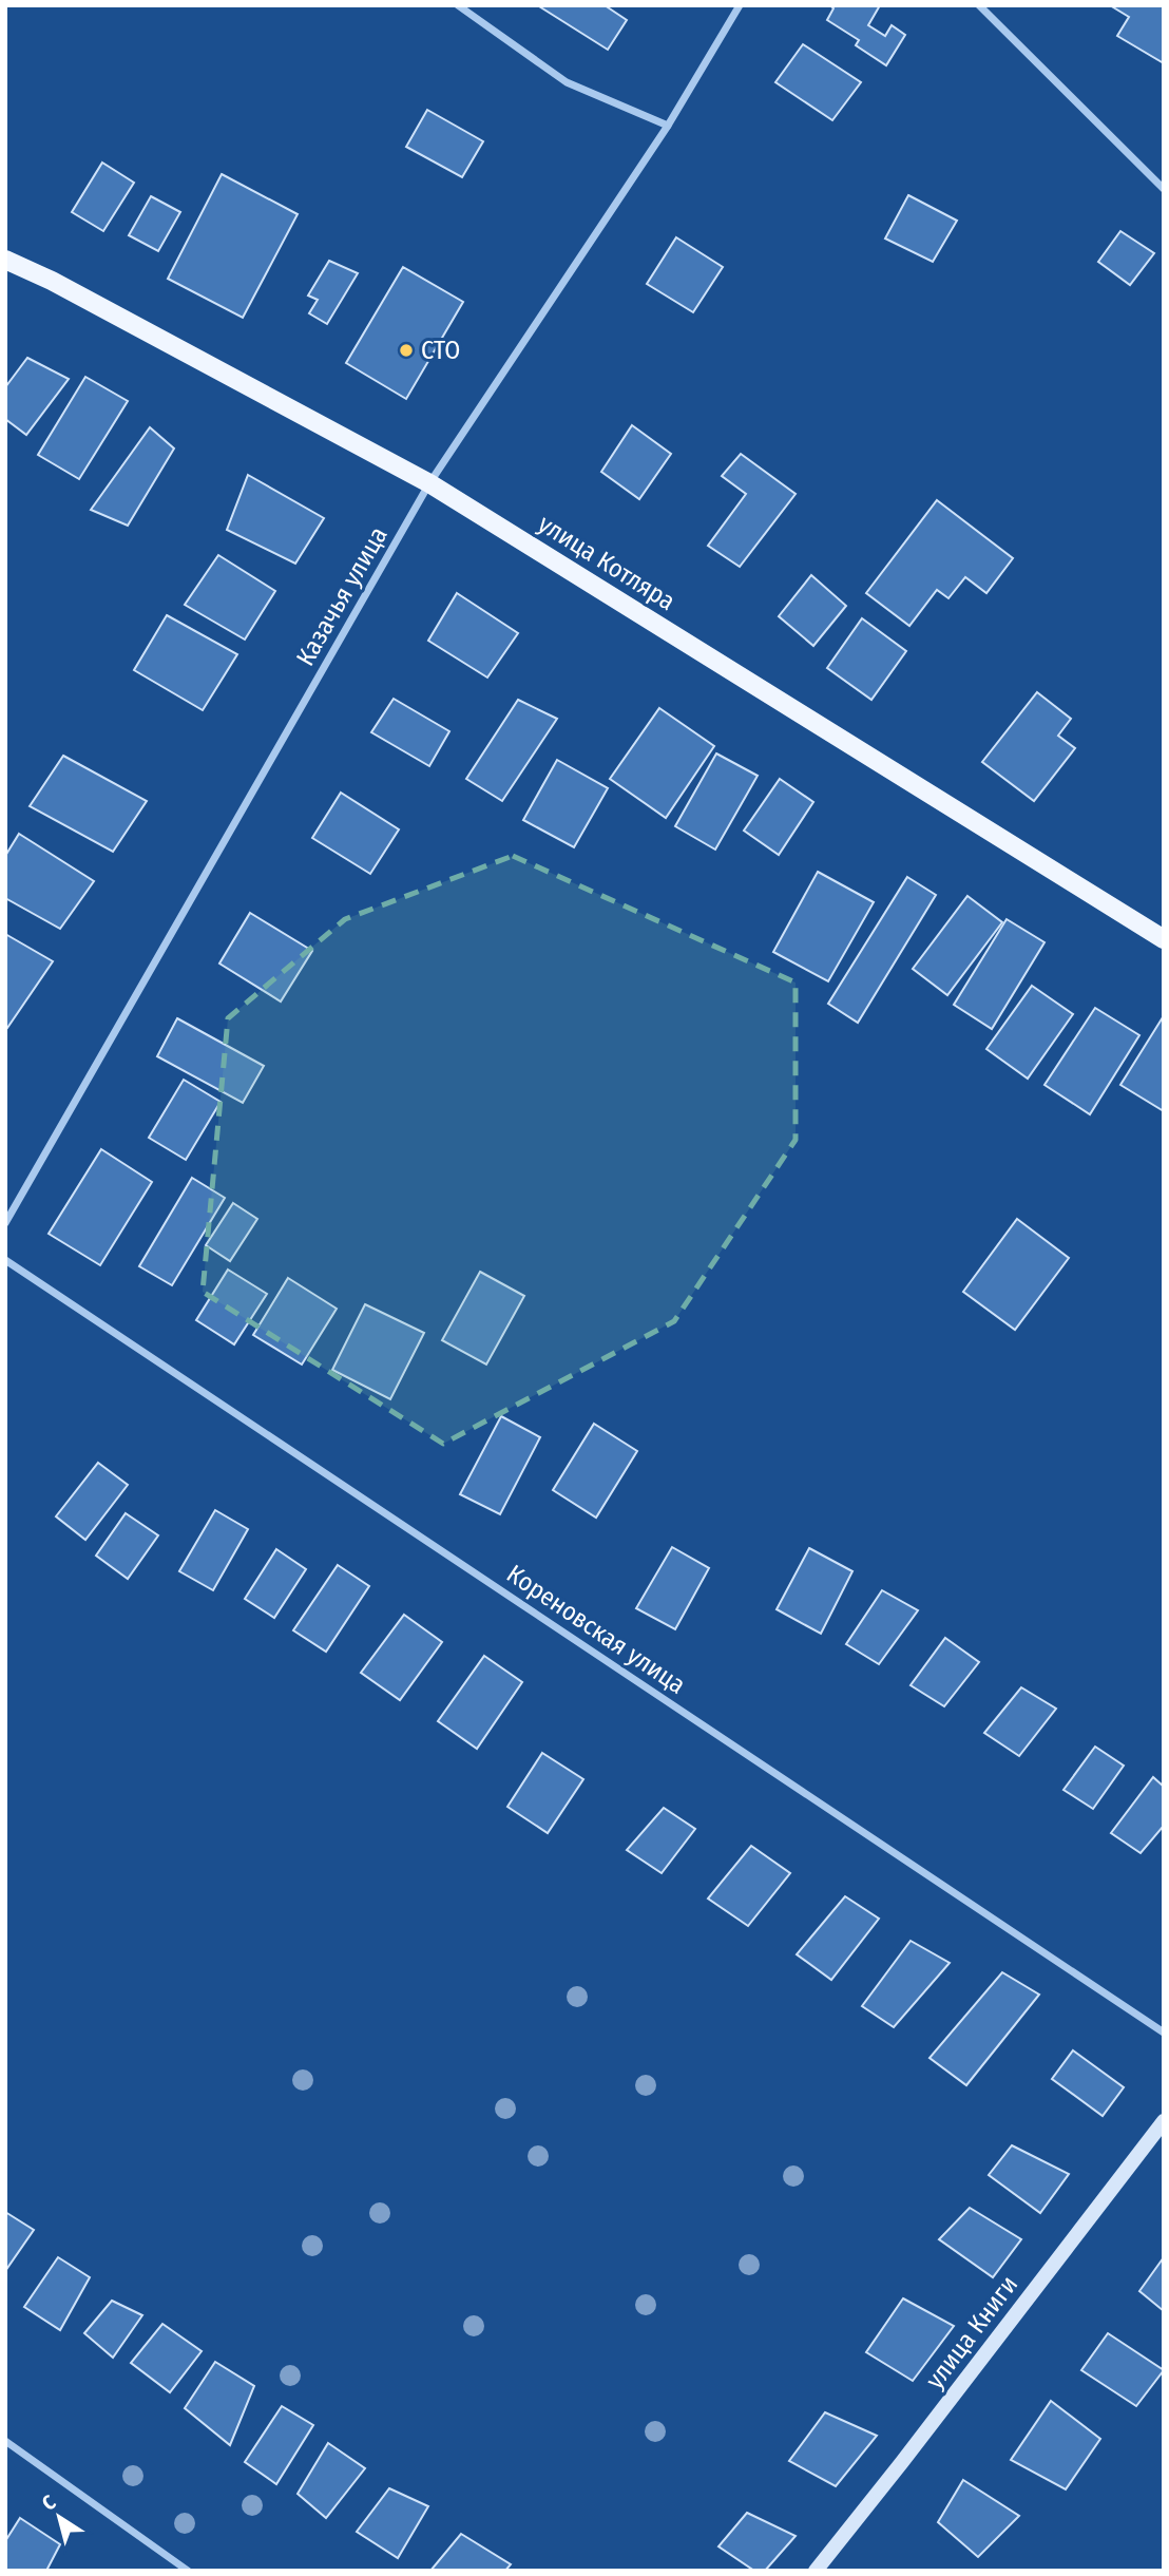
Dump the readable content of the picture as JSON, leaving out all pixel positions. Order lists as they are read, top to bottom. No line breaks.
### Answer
{"streets":{"main road":["улица Котляра"],"street":["Казачья улица","Кореновская улица","улица Книги"]},"crossings":[["улица Котляра","Казачья улица"]],"places":["СТО"],"north":"top left"}
